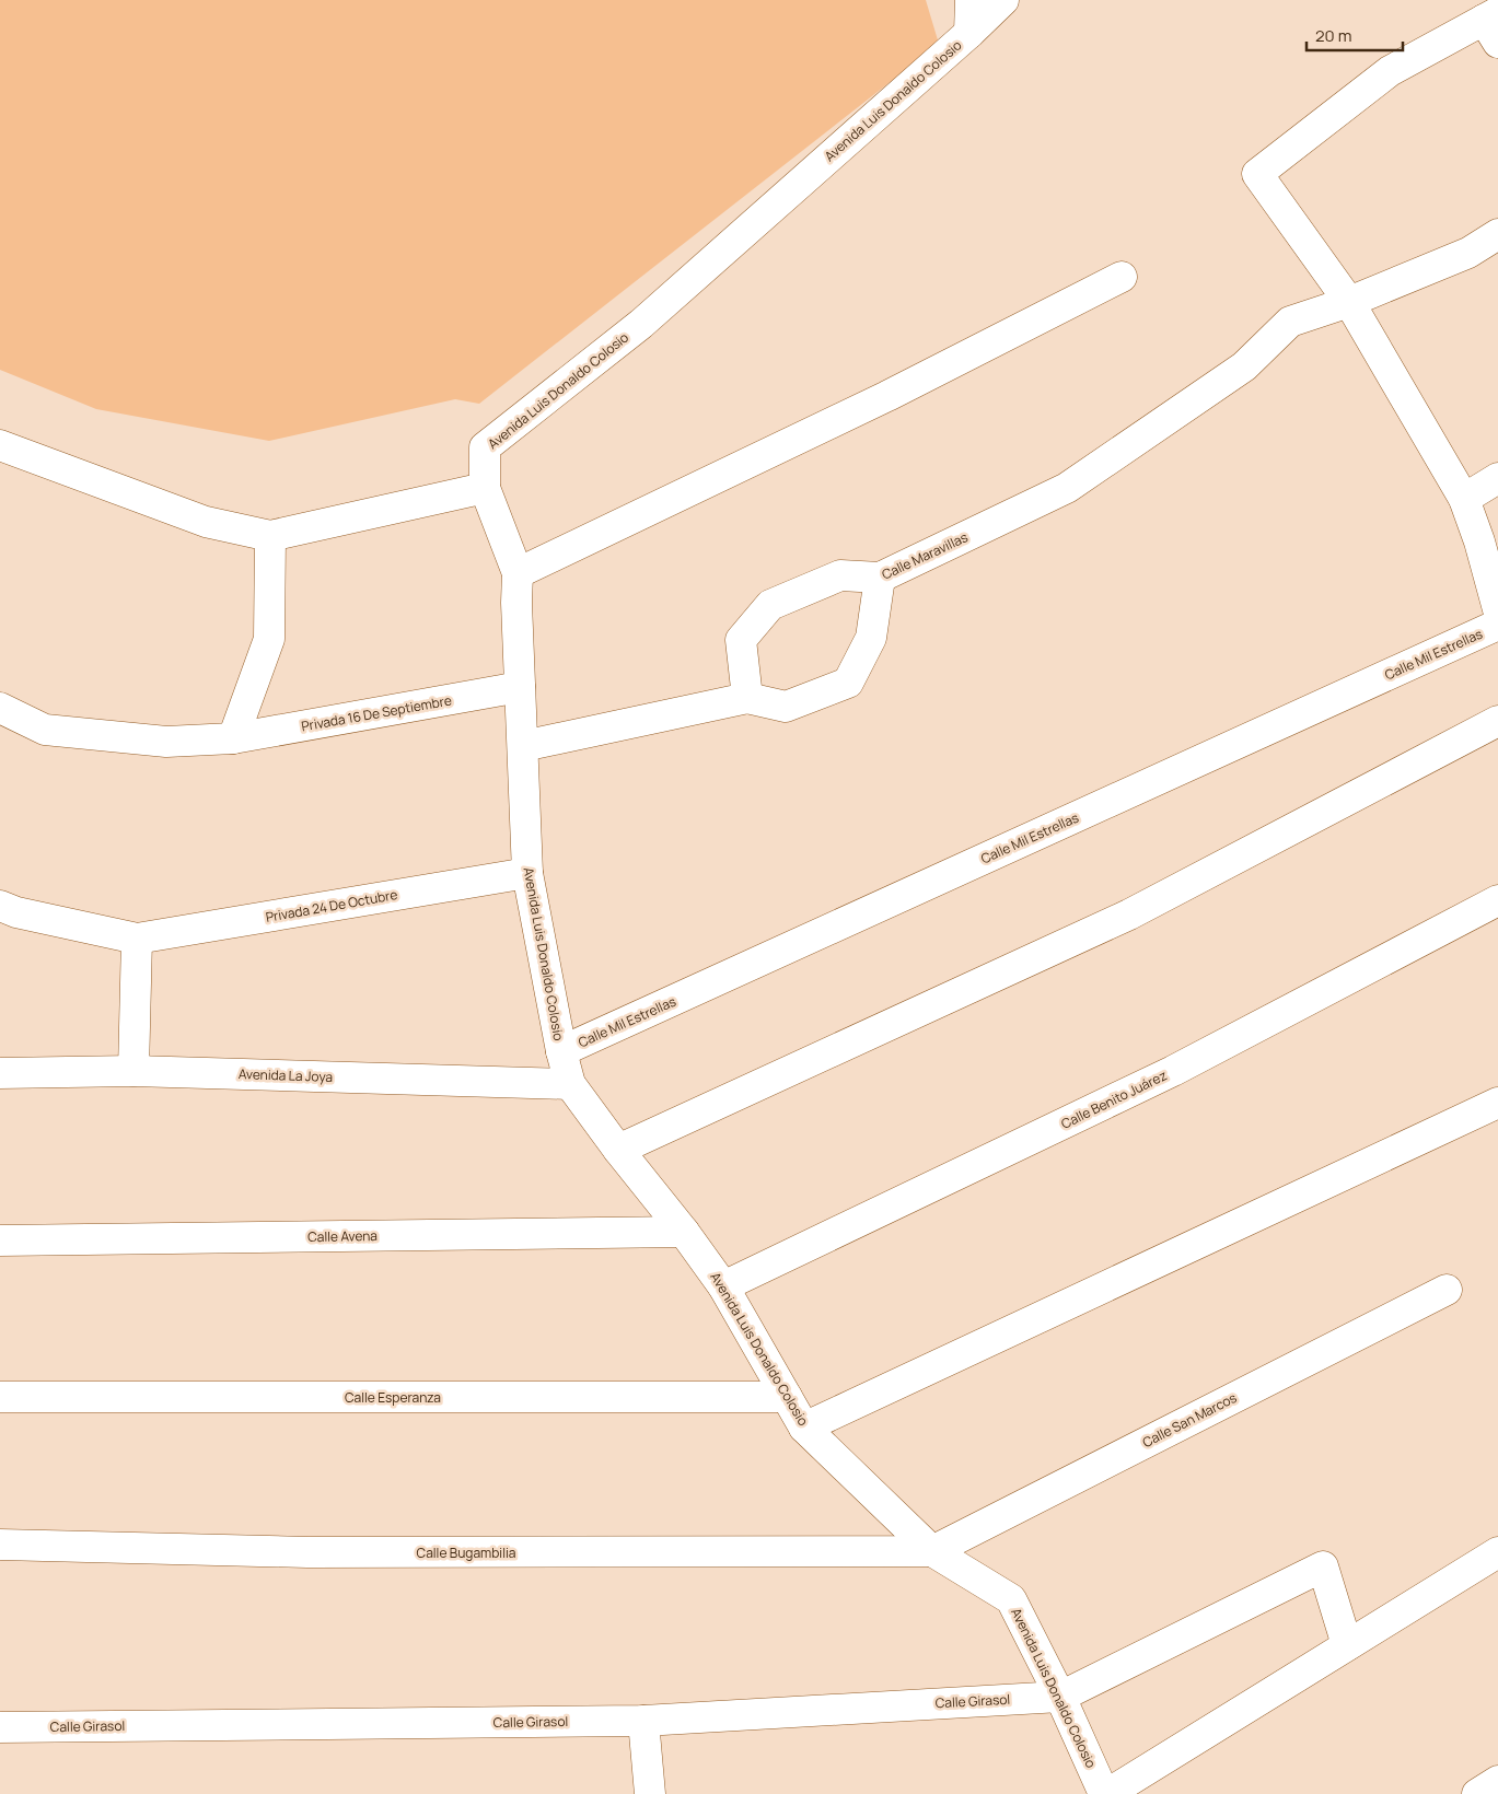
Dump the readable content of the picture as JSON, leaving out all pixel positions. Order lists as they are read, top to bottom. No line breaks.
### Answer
{"streets":{"street":["Avenida Luis Donaldo Colosio","Calle Maravillas","Calle Mil Estrellas","Privada 16 De Septiembre","Privada 24 De Octubre","Avenida La Joya","Calle Benito Juárez","Calle Avena","Calle Esperanza","Calle San Marcos","Calle Bugambilia","Calle Girasol"]},"crossings":[["Avenida Luis Donaldo Colosio","Calle Mil Estrellas"],["Avenida Luis Donaldo Colosio","Privada 16 De Septiembre"],["Avenida Luis Donaldo Colosio","Privada 24 De Octubre"],["Avenida Luis Donaldo Colosio","Avenida La Joya"],["Avenida Luis Donaldo Colosio","Calle Benito Juárez"],["Avenida Luis Donaldo Colosio","Calle Avena"],["Avenida Luis Donaldo Colosio","Calle Esperanza"],["Avenida Luis Donaldo Colosio","Calle San Marcos"],["Avenida Luis Donaldo Colosio","Calle Bugambilia"],["Avenida Luis Donaldo Colosio","Calle Girasol"],["Calle San Marcos","Calle Bugambilia"]],"scale_bar":"20 m"}
